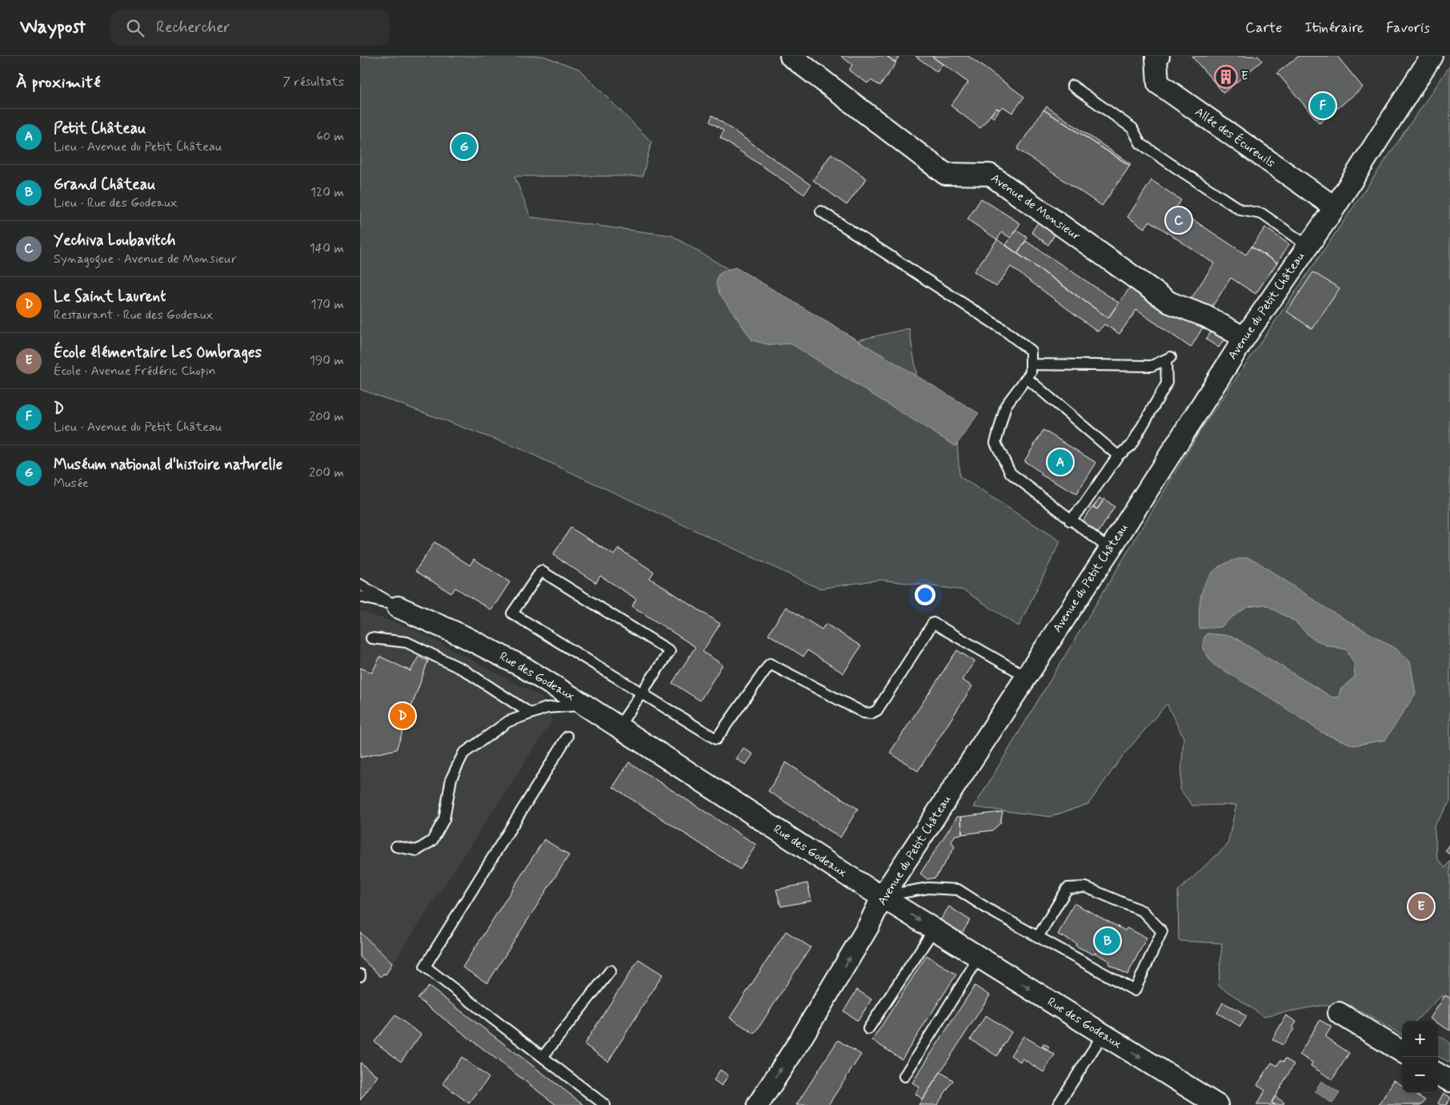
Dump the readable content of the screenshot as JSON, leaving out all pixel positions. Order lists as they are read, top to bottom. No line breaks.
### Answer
{"streets":{"street":["Allée des Écureuils","Avenue de Monsieur","Avenue du Petit Château","Rue des Godeaux"]},"crossings":[["Allée des Écureuils","Avenue du Petit Château"],["Avenue de Monsieur","Avenue du Petit Château"],["Avenue du Petit Château","Rue des Godeaux"]],"places":{"building":["E"]},"page":{"header":"Waypost","search":"Rechercher","nav":["Carte","Itinéraire","Favoris"],"heading":["À proximité","7 résultats"],"pins":["F","G","C","A","D","E","B"],"list":[{"mark":"A","name":"Petit Château","note":"Lieu · Avenue du Petit Château","value":"60 m"},{"mark":"B","name":"Grand Château","note":"Lieu · Rue des Godeaux","value":"120 m"},{"mark":"C","name":"Yechiva Loubavitch","note":"Synagogue · Avenue de Monsieur","value":"140 m"},{"mark":"D","name":"Le Saint Laurent","note":"Restaurant · Rue des Godeaux","value":"170 m"},{"mark":"E","name":"École élémentaire Les Ombrages","note":"École · Avenue Frédéric Chopin","value":"190 m"},{"mark":"F","name":"D","note":"Lieu · Avenue du Petit Château","value":"200 m"},{"mark":"G","name":"Muséum national d'histoire naturelle","note":"Musée","value":"200 m"}],"map_buttons":["+","−"]}}
